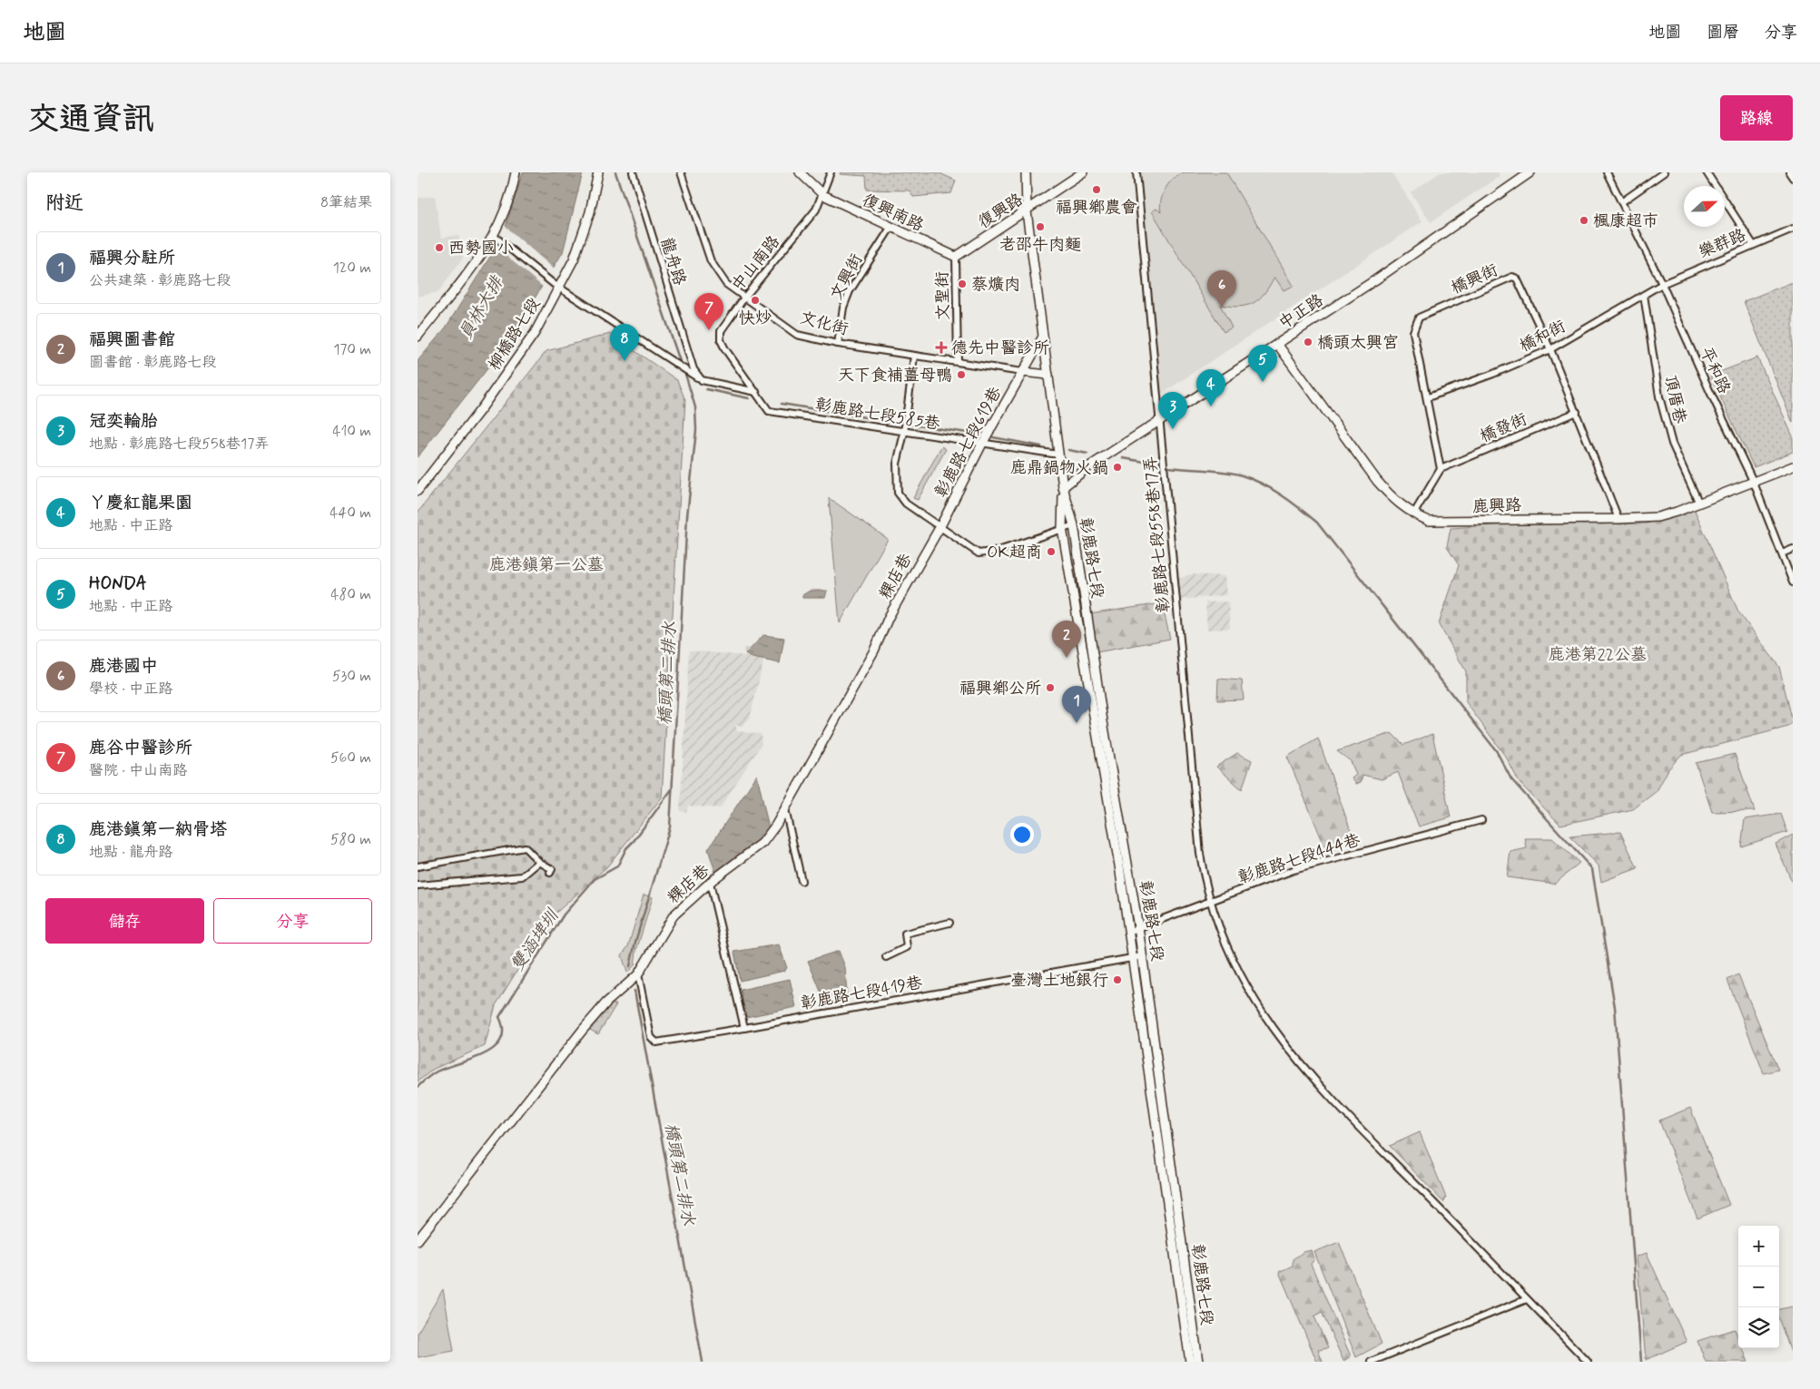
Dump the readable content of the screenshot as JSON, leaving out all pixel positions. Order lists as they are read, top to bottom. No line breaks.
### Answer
{"streets":{"main road":["復興路","復興南路","中正路","文化街","柳橋路七段","彰鹿路七段619巷","鹿興路","彰鹿路七段","粿店巷"],"street":["樂群路","龍舟路","中山南路","文興街","橋興街","文聖街","橋和街","平和路","頂厝巷","彰鹿路七段585巷","橋發街","彰鹿路七段558巷17弄","彰鹿路七段444巷","彰鹿路七段419巷"]},"crossings":[["復興路","復興南路"],["復興路","文聖街"],["復興路","彰鹿路七段"],["復興南路","中山南路"],["復興南路","文興街"],["復興南路","文聖街"],["樂群路","橋和街"],["樂群路","平和路"],["中山南路","文化街"],["中山南路","彰鹿路七段585巷"],["文興街","文化街"],["橋興街","橋和街"],["橋興街","橋發街"],["橋興街","鹿興路"],["文聖街","文化街"],["中正路","鹿興路"],["中正路","彰鹿路七段558巷17弄"],["中正路","彰鹿路七段"],["文化街","彰鹿路七段619巷"],["文化街","彰鹿路七段"],["橋和街","平和路"],["橋和街","頂厝巷"],["平和路","鹿興路"],["頂厝巷","鹿興路"],["彰鹿路七段585巷","彰鹿路七段619巷"],["彰鹿路七段585巷","彰鹿路七段"],["彰鹿路七段619巷","彰鹿路七段"],["彰鹿路七段619巷","粿店巷"],["彰鹿路七段558巷17弄","彰鹿路七段444巷"],["彰鹿路七段","彰鹿路七段444巷"],["彰鹿路七段","彰鹿路七段419巷"],["粿店巷","彰鹿路七段419巷"]],"water":["員林大排","橋頭第二排水","雙涵埤圳"],"parks":["鹿港鎮第一公墓","鹿港第22公墓"],"places":{"other":["福興鄉農會","楓康超市","老邵牛肉麵","西勢國小","蔡爌肉","快炒","橋頭太興宮","天下食補薑母鴨","鹿鼎鍋物火鍋","OK超商","福興鄉公所","臺灣土地銀行"],"health":["德先中醫診所"]},"north":"right","page":{"header":"地圖","nav":["地圖","圖層","分享"],"buttons":["路線",["儲存","分享"]],"title":"交通資訊","heading":["附近","8筆結果"],"list":[{"mark":"1","name":"福興分駐所","note":"公共建築 · 彰鹿路七段","value":"120 m"},{"mark":"2","name":"福興圖書館","note":"圖書館 · 彰鹿路七段","value":"170 m"},{"mark":"3","name":"冠奕輪胎","note":"地點 · 彰鹿路七段558巷17弄","value":"410 m"},{"mark":"4","name":"ㄚ慶紅龍果園","note":"地點 · 中正路","value":"440 m"},{"mark":"5","name":"HONDA","note":"地點 · 中正路","value":"480 m"},{"mark":"6","name":"鹿港國中","note":"學校 · 中正路","value":"530 m"},{"mark":"7","name":"鹿谷中醫診所","note":"醫院 · 中山南路","value":"560 m"},{"mark":"8","name":"鹿港鎮第一納骨塔","note":"地點 · 龍舟路","value":"580 m"}],"pins":["6","7","8","5","4","3","2","1"],"map_buttons":["+","−"]}}
